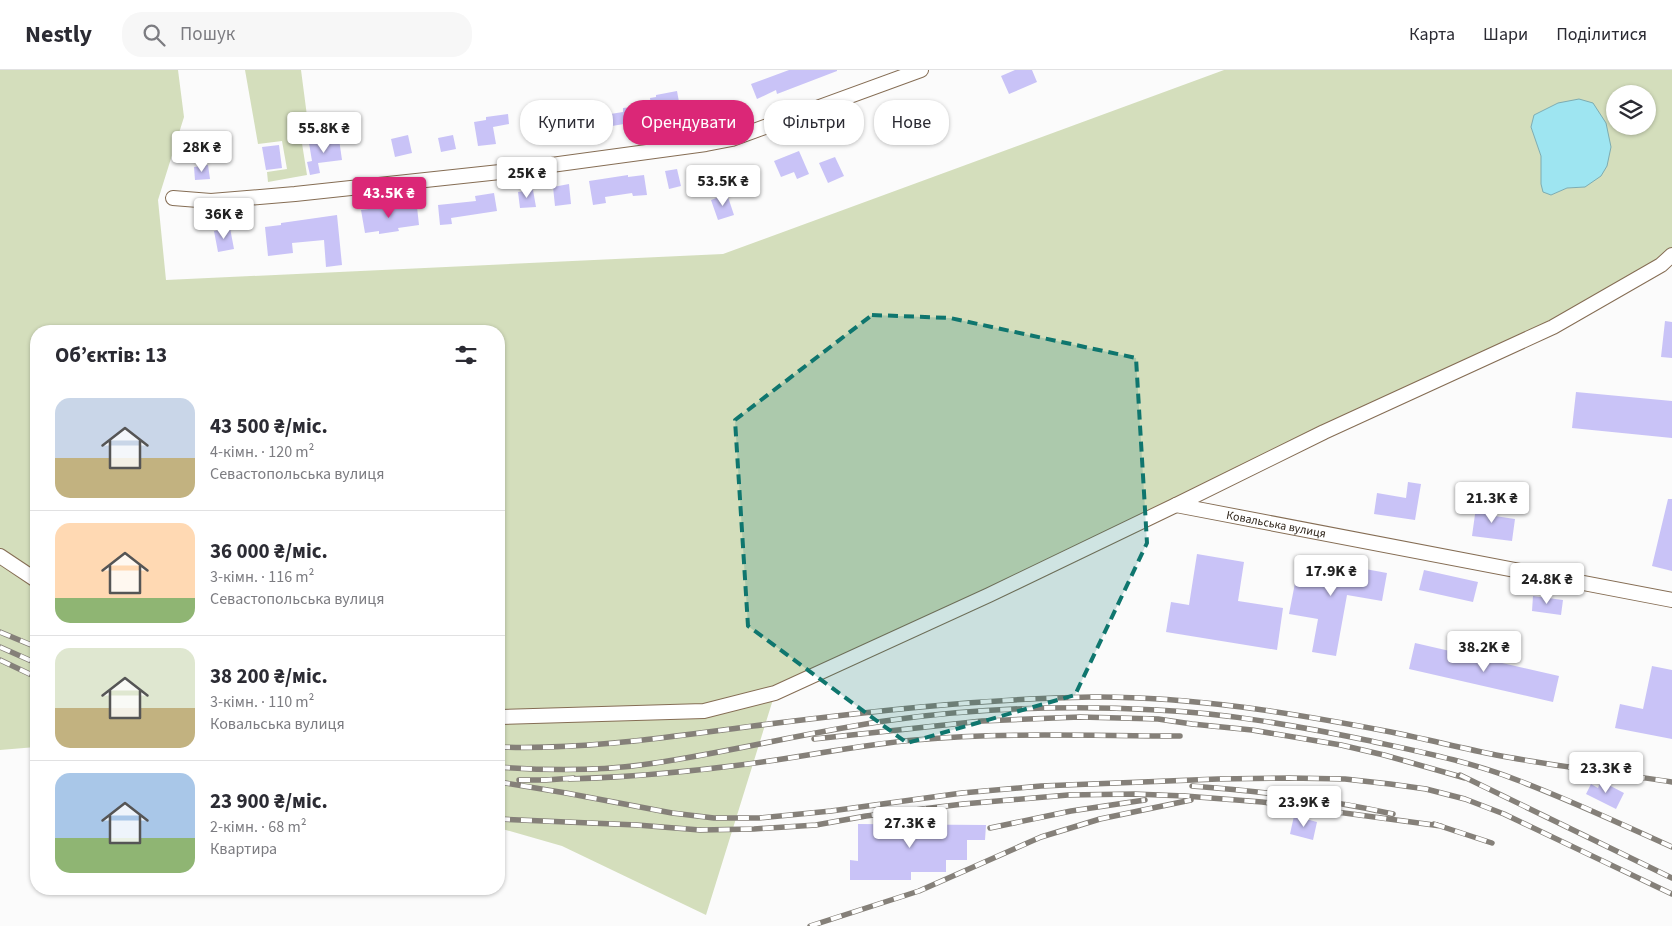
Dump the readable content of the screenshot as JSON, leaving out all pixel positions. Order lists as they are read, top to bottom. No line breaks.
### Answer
{"streets":{"street":["Ковальська вулиця"]},"page":{"header":"Nestly","search":"Пошук","nav":["Карта","Шари","Поділитися"],"chip":["Купити","Орендувати","Фільтри","Нове"],"price":["55.8K ₴","28K ₴","25K ₴","53.5K ₴","43.5K ₴","36K ₴","21.3K ₴","17.9K ₴","24.8K ₴","38.2K ₴","23.3K ₴","23.9K ₴","27.3K ₴"],"heading":"Об’єктів: 13","list":[{"name":"43 500 ₴/міс.","note":"4-кімн. · 120 m² · Севастопольська вулиця"},{"name":"36 000 ₴/міс.","note":"3-кімн. · 116 m² · Севастопольська вулиця"},{"name":"38 200 ₴/міс.","note":"3-кімн. · 110 m² · Ковальська вулиця"},{"name":"23 900 ₴/міс.","note":"2-кімн. · 68 m² · Квартира"}]}}
